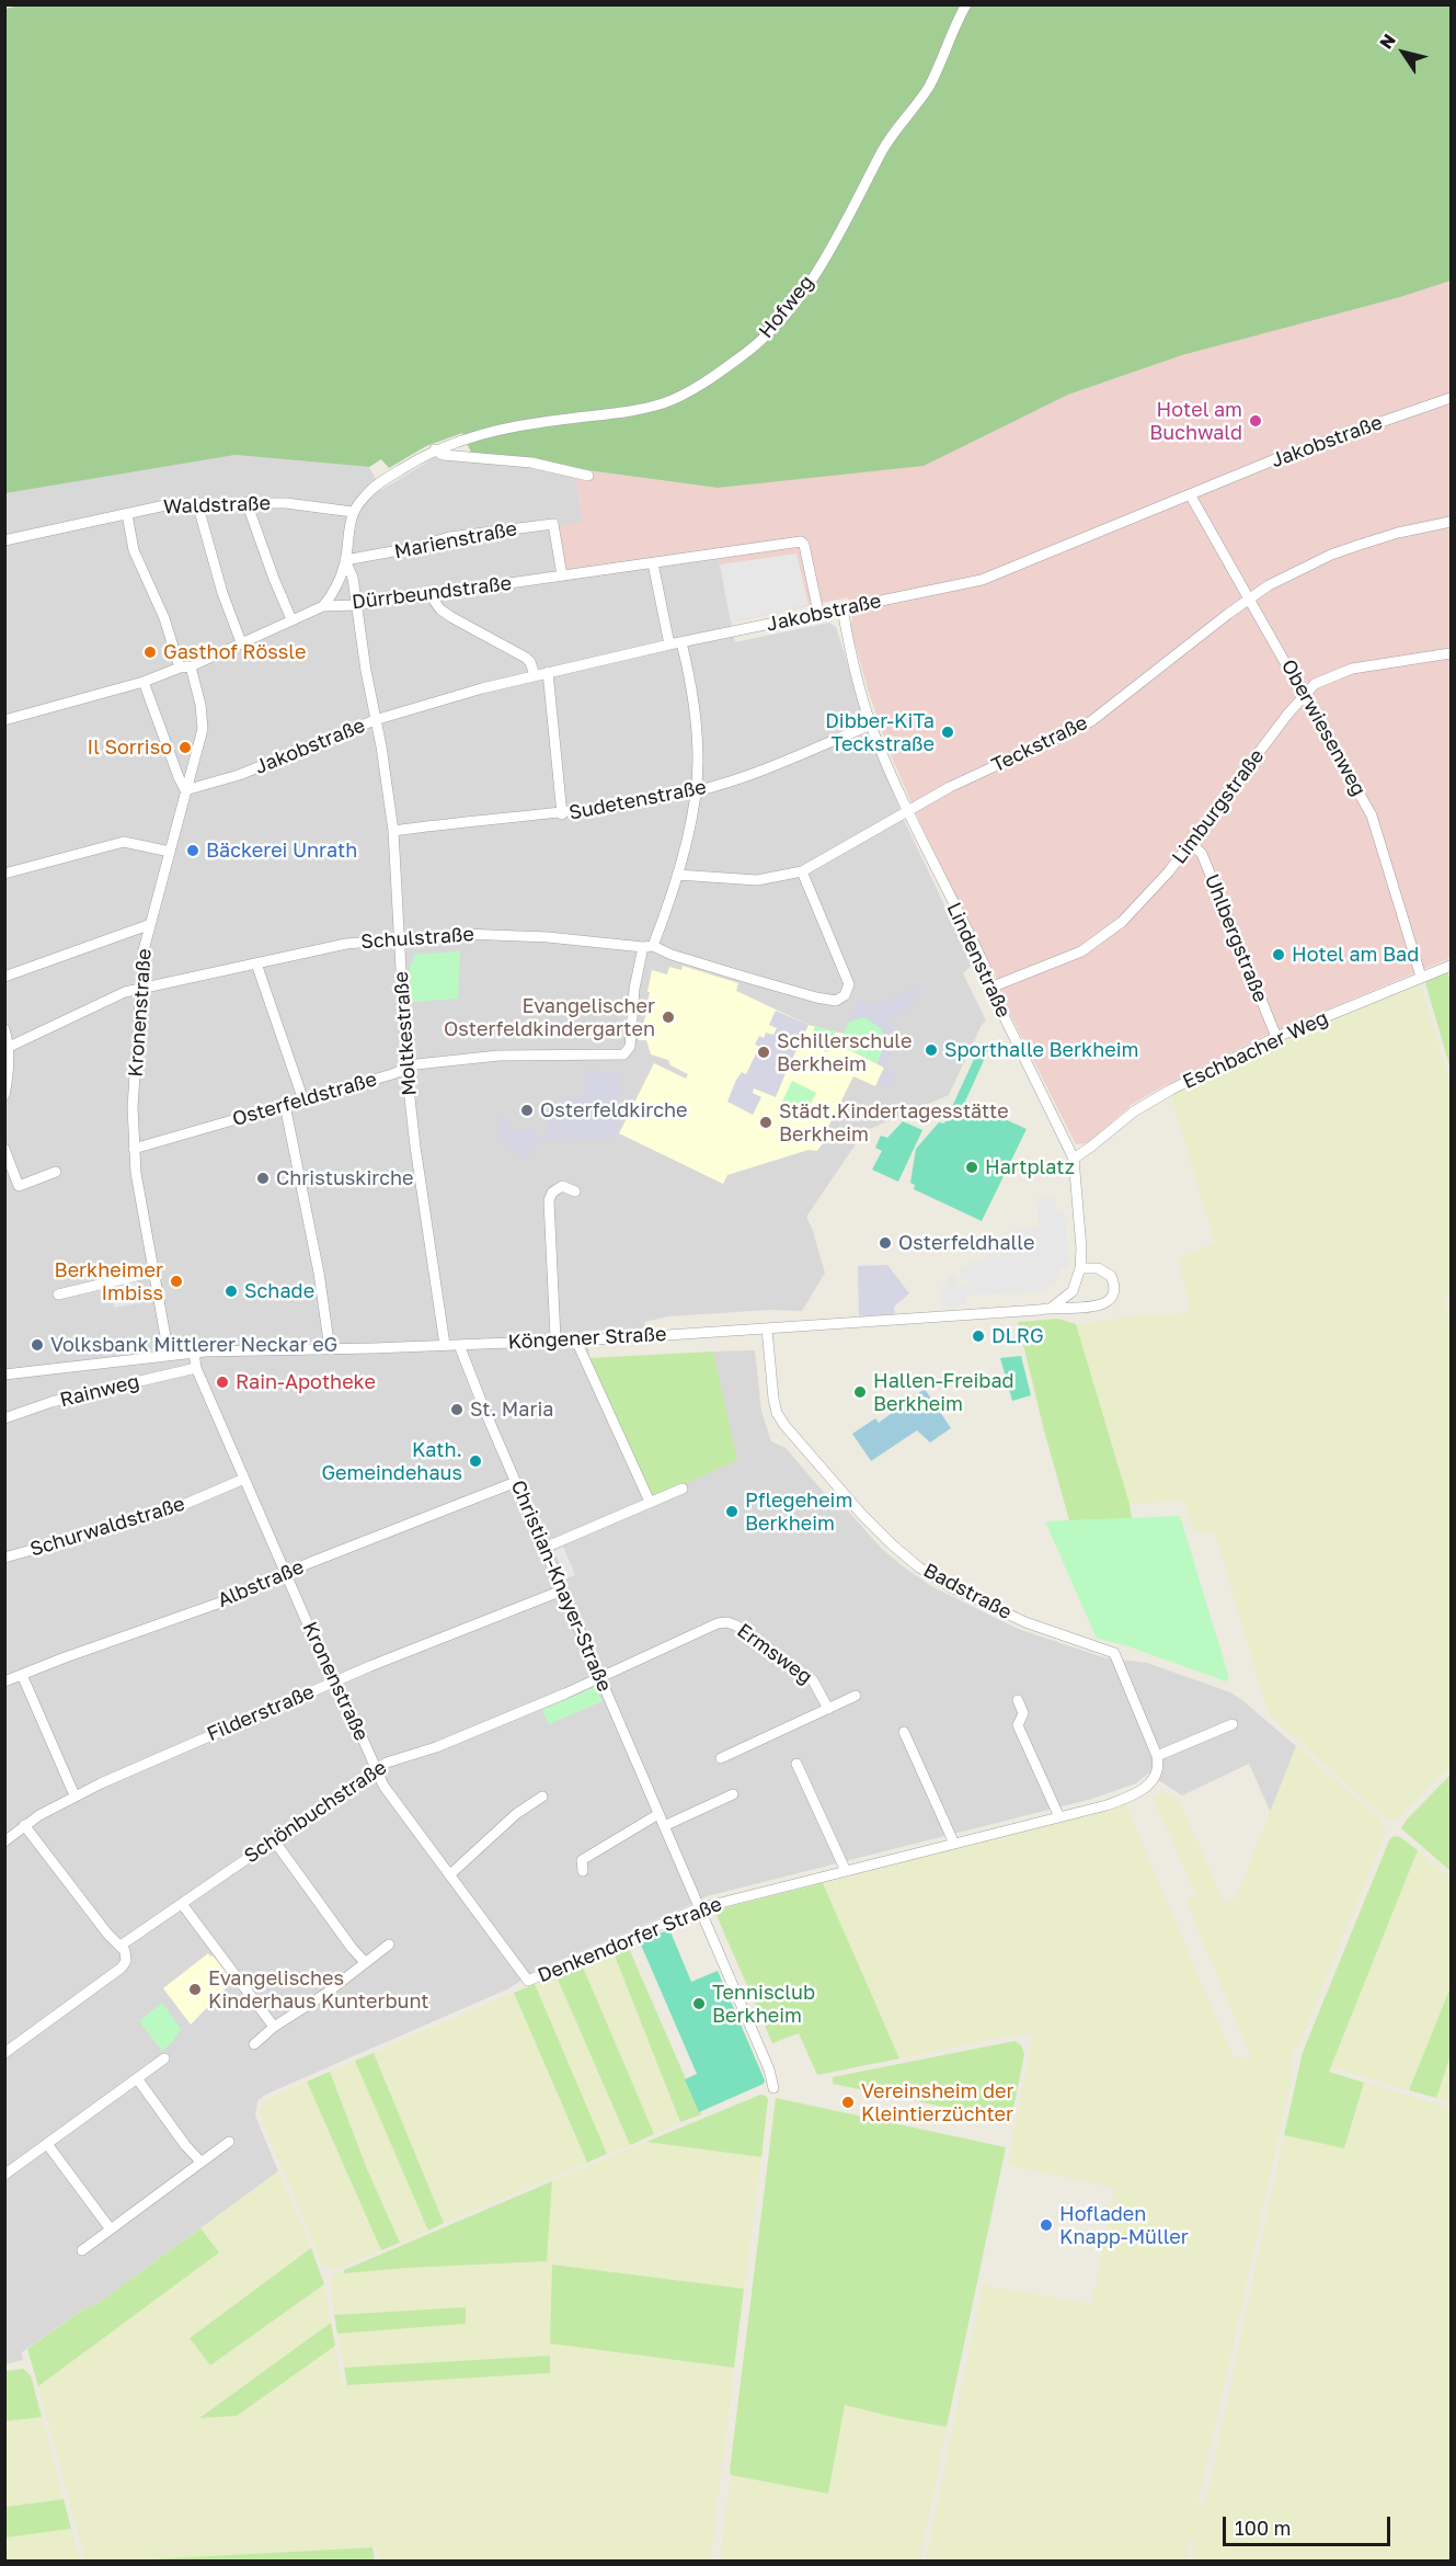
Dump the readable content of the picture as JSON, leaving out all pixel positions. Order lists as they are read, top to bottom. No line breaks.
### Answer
{"streets":{"street":["Hofweg","Jakobstraße","Waldstraße","Marienstraße","Dürrbeundstraße","Oberwiesenweg","Teckstraße","Sudetenstraße","Limburgstraße","Schulstraße","Uhlbergstraße","Lindenstraße","Kronenstraße","Moltkestraße","Eschbacher Weg","Osterfeldstraße","Köngener Straße","Rainweg","Schurwaldstraße","Albstraße","Christian-Knayer-Straße","Badstraße","Ermsweg","Filderstraße","Schönbuchstraße","Denkendorfer Straße"]},"crossings":[["Hofweg","Waldstraße"],["Jakobstraße","Dürrbeundstraße"],["Jakobstraße","Oberwiesenweg"],["Jakobstraße","Lindenstraße"],["Jakobstraße","Kronenstraße"],["Jakobstraße","Moltkestraße"],["Marienstraße","Dürrbeundstraße"],["Marienstraße","Moltkestraße"],["Dürrbeundstraße","Kronenstraße"],["Dürrbeundstraße","Moltkestraße"],["Oberwiesenweg","Teckstraße"],["Oberwiesenweg","Limburgstraße"],["Oberwiesenweg","Eschbacher Weg"],["Teckstraße","Schulstraße"],["Teckstraße","Lindenstraße"],["Sudetenstraße","Lindenstraße"],["Sudetenstraße","Moltkestraße"],["Limburgstraße","Uhlbergstraße"],["Limburgstraße","Lindenstraße"],["Schulstraße","Kronenstraße"],["Schulstraße","Moltkestraße"],["Schulstraße","Osterfeldstraße"],["Uhlbergstraße","Eschbacher Weg"],["Lindenstraße","Eschbacher Weg"],["Lindenstraße","Köngener Straße"],["Kronenstraße","Osterfeldstraße"],["Kronenstraße","Köngener Straße"],["Kronenstraße","Rainweg"],["Kronenstraße","Schurwaldstraße"],["Kronenstraße","Albstraße"],["Kronenstraße","Filderstraße"],["Kronenstraße","Schönbuchstraße"],["Kronenstraße","Denkendorfer Straße"],["Moltkestraße","Osterfeldstraße"],["Moltkestraße","Köngener Straße"],["Köngener Straße","Christian-Knayer-Straße"],["Köngener Straße","Badstraße"],["Albstraße","Christian-Knayer-Straße"],["Christian-Knayer-Straße","Ermsweg"],["Christian-Knayer-Straße","Filderstraße"],["Christian-Knayer-Straße","Schönbuchstraße"],["Christian-Knayer-Straße","Denkendorfer Straße"],["Badstraße","Denkendorfer Straße"],["Ermsweg","Schönbuchstraße"]],"places":["Hotel am Buchwald","Gasthof Rössle","Dibber-KiTa Teckstraße","Il Sorriso","Bäckerei Unrath","Hotel am Bad","Evangelischer Osterfeldkindergarten","Sporthalle Berkheim","Schillerschule Berkheim","Osterfeldkirche","Städt.Kindertagesstätte Berkheim","Hartplatz","Christuskirche","Osterfeldhalle","Berkheimer Imbiss","Schade","DLRG","Volksbank Mittlerer Neckar eG","Rain-Apotheke","Hallen-Freibad Berkheim","St. Maria","Kath. Gemeindehaus","Pflegeheim Berkheim","Evangelisches Kinderhaus Kunterbunt","Tennisclub Berkheim","Vereinsheim der Kleintierzüchter","Hofladen Knapp-Müller"],"scale_bar":"100 m","north":"top left"}
